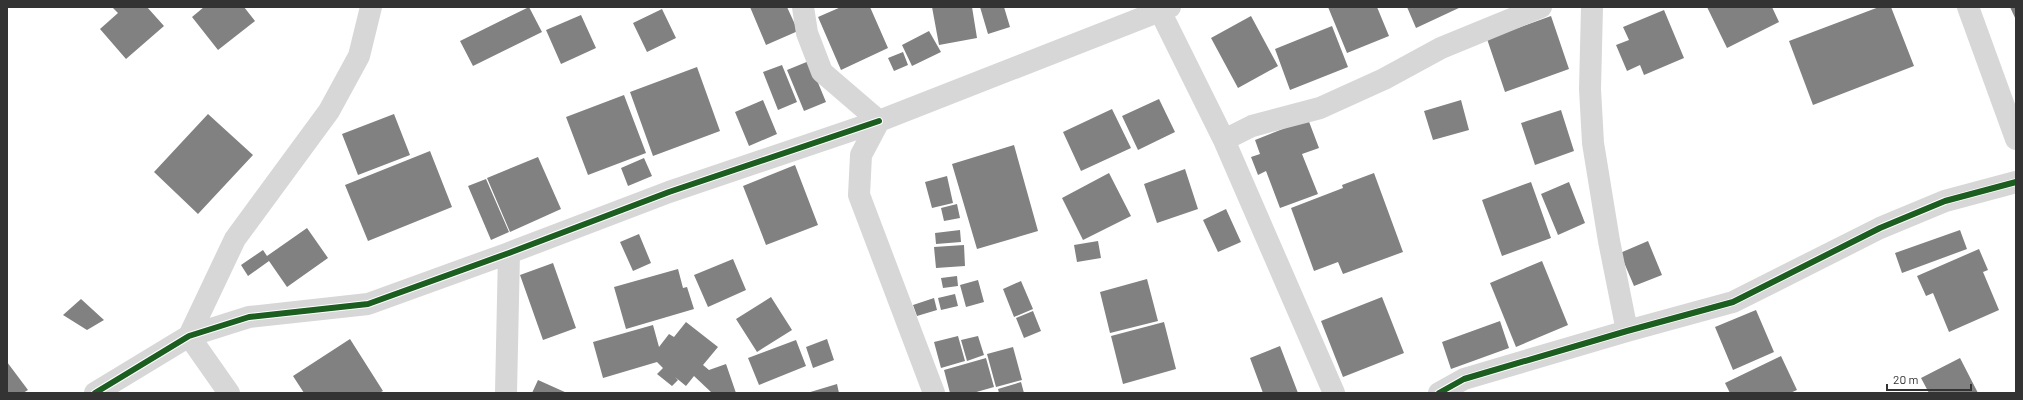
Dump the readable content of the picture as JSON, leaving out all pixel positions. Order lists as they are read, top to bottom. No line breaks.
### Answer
{"scale_bar":"20 m"}
